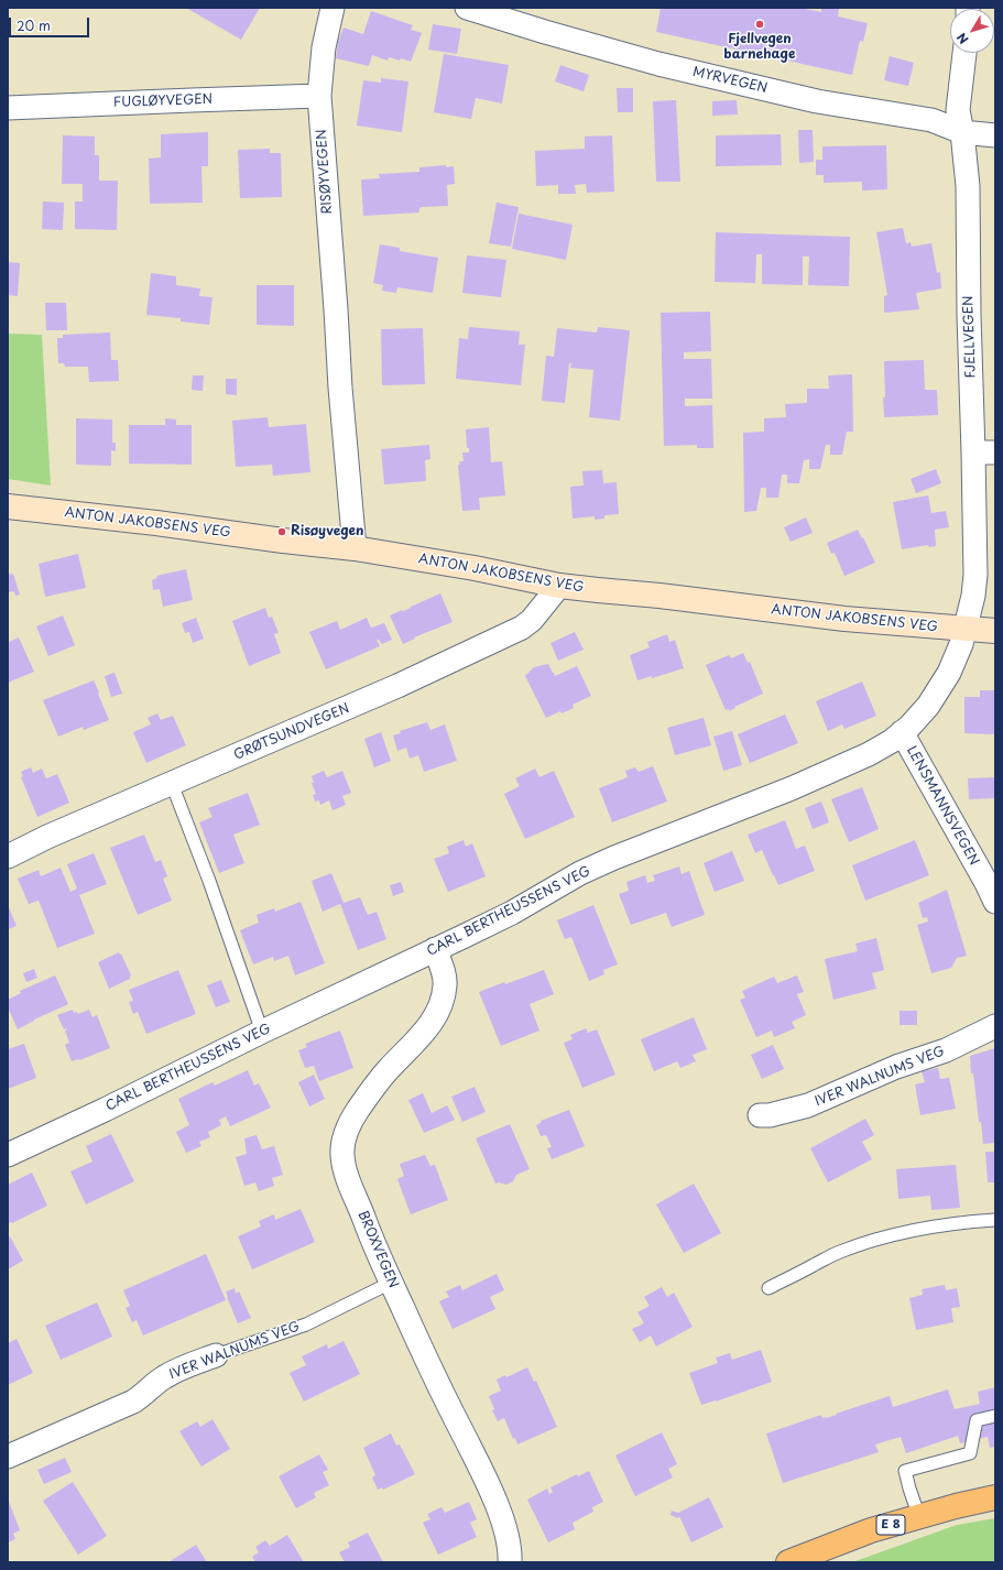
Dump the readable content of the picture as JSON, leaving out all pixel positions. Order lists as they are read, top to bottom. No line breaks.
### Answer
{"streets":{"highway":["E 8"],"street":["MYRVEGEN","FUGLØYVEGEN","RISØYVEGEN","FJELLVEGEN","ANTON JAKOBSENS VEG","GRØTSUNDVEGEN","LENSMANNSVEGEN","CARL BERTHEUSSENS VEG","IVER WALNUMS VEG","BROXVEGEN"]},"crossings":[["MYRVEGEN","FJELLVEGEN"],["FUGLØYVEGEN","RISØYVEGEN"],["RISØYVEGEN","ANTON JAKOBSENS VEG"],["FJELLVEGEN","ANTON JAKOBSENS VEG"],["FJELLVEGEN","CARL BERTHEUSSENS VEG"],["ANTON JAKOBSENS VEG","GRØTSUNDVEGEN"],["ANTON JAKOBSENS VEG","CARL BERTHEUSSENS VEG"],["LENSMANNSVEGEN","CARL BERTHEUSSENS VEG"],["CARL BERTHEUSSENS VEG","BROXVEGEN"],["IVER WALNUMS VEG","BROXVEGEN"]],"places":["Fjellvegen barnehage","Risøyvegen"],"scale_bar":"20 m","north":"bottom left"}
